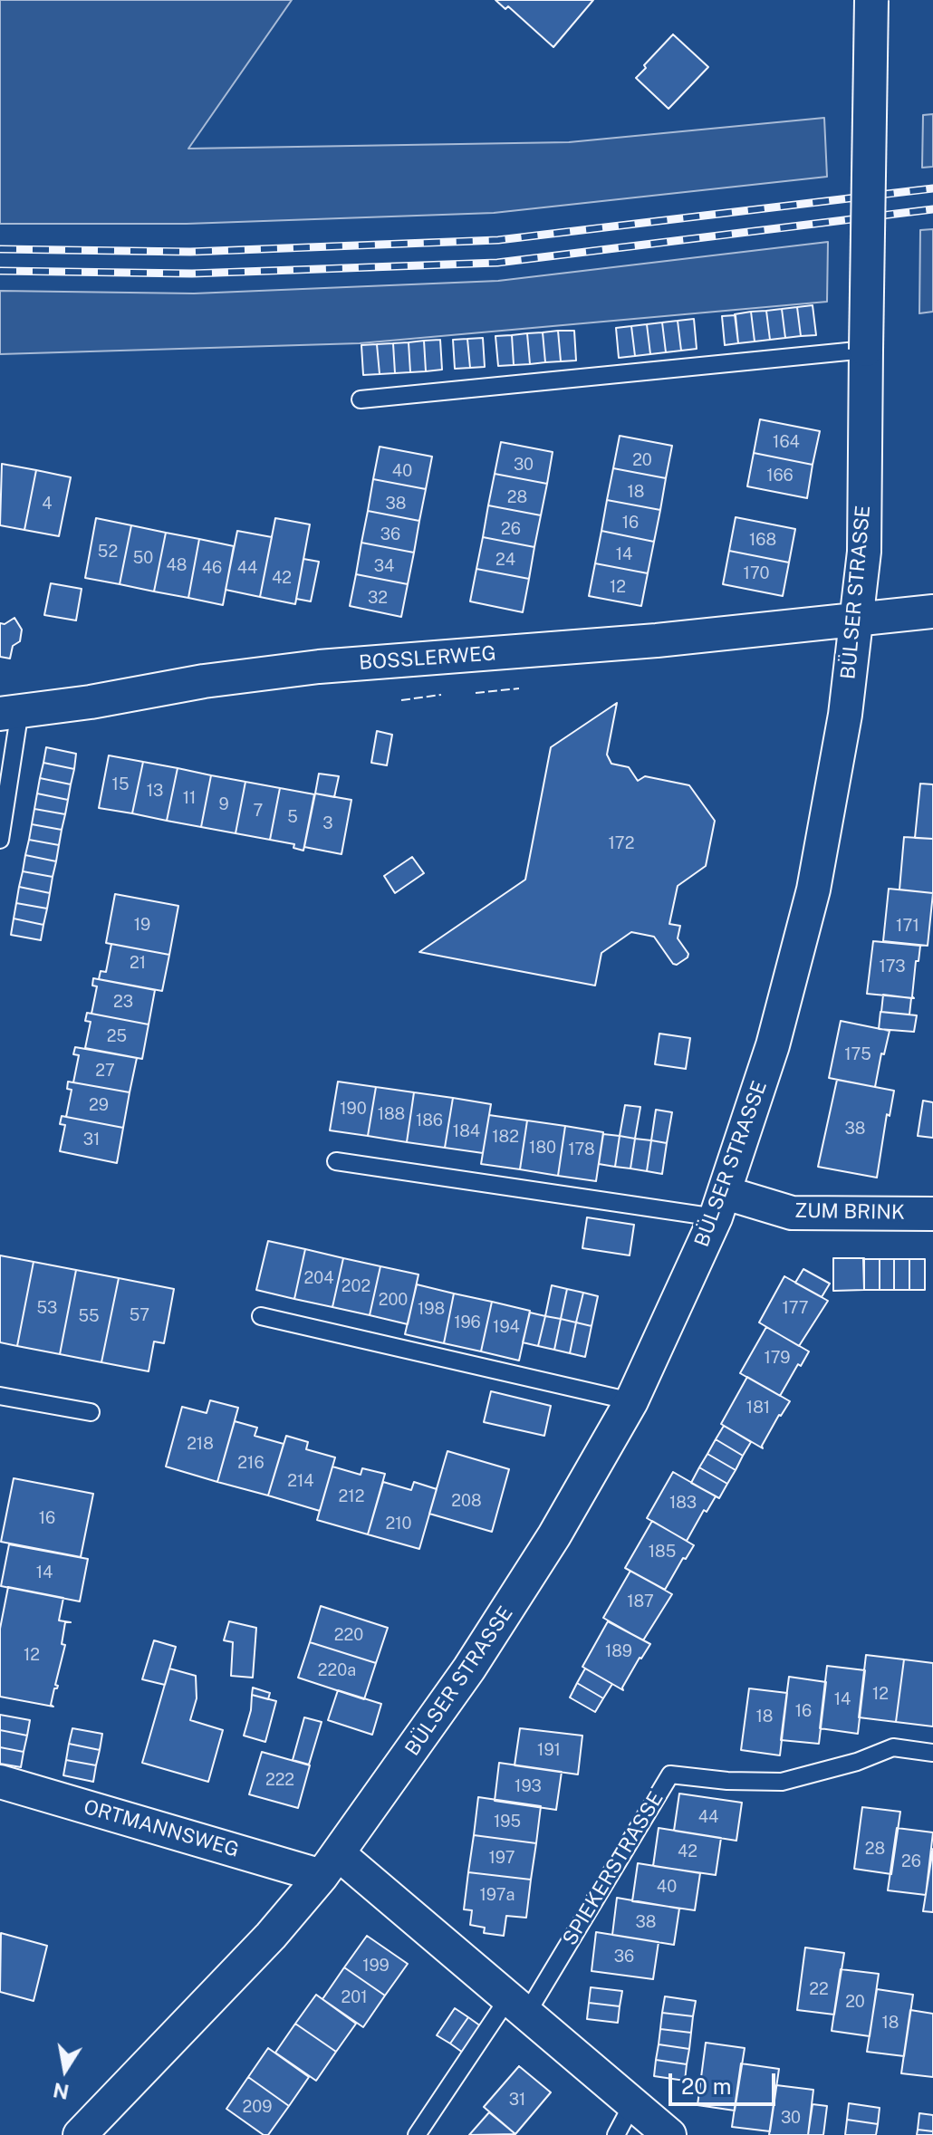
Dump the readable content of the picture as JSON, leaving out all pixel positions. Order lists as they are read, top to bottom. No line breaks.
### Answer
{"streets":{"street":["BÜLSER STRASSE","BOSSLERWEG","ZUM BRINK","ORTMANNSWEG"],"lane":["SPIEKERSTRASSE"]},"crossings":[["BÜLSER STRASSE","BOSSLERWEG"],["BÜLSER STRASSE","ZUM BRINK"],["BÜLSER STRASSE","ORTMANNSWEG"]],"house_numbers":["164","20","30","40","166","18","28","4","38","16","26","36","168","52","14","50","24","48","34","46","44","170","42","12","32","15","13","11","9","7","5","3","172","19","171","21","173","23","25","175","27","29","190","188","186","38","184","182","31","180","178","204","202","200","53","177","198","57","55","196","194","179","181","218","216","214","212","208","183","16","210","185","14","187","220","189","12","220a","12","14","16","18","191","222","193","44","195","28","42","197","26","40","197a","38","36","199","22","201","20","18","31","209","30"],"scale_bar":"20 m","north":"bottom"}
